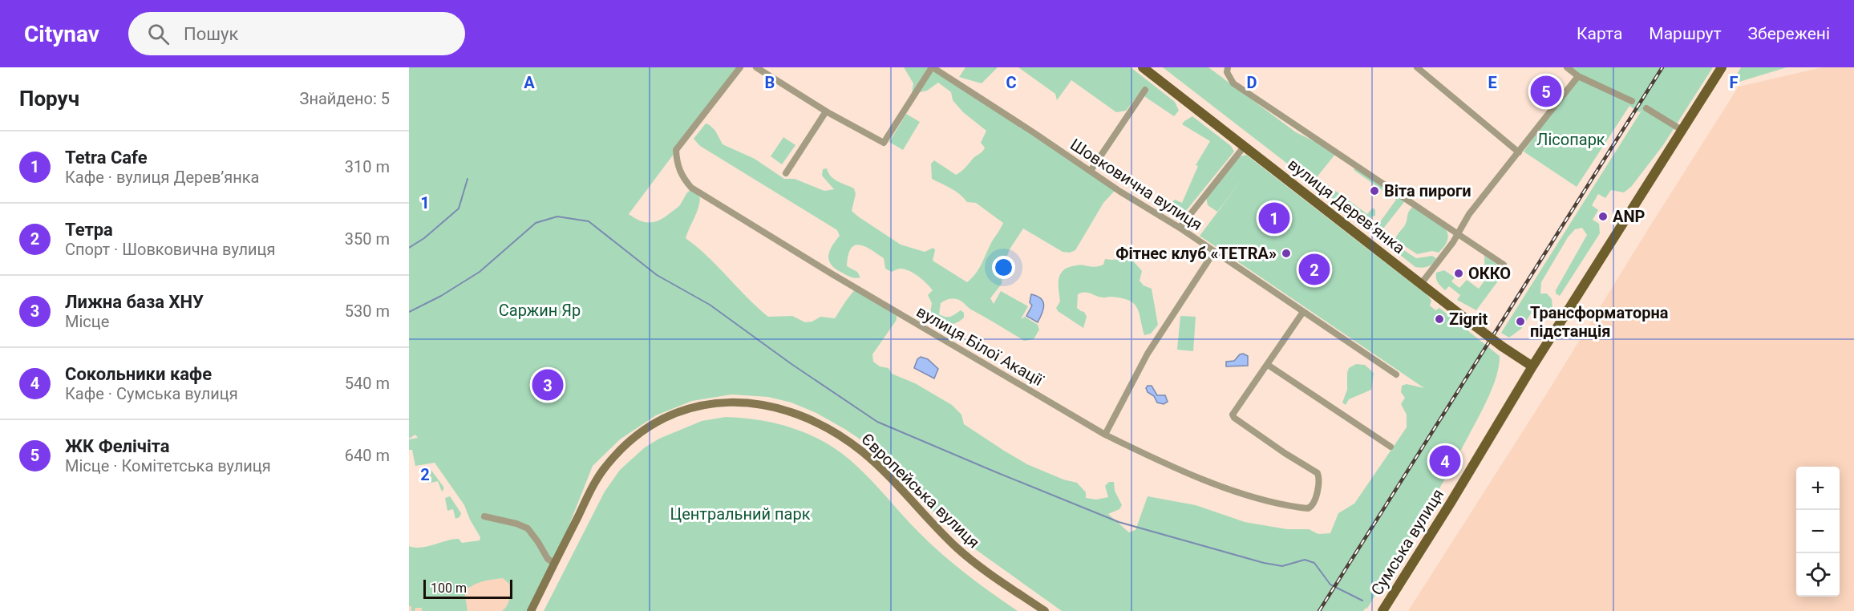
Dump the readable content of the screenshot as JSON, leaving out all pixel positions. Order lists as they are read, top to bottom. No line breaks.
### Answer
{"streets":{"main road":["вулиця Дерев’янка","Європейська вулиця","Сумська вулиця"],"street":["Шовковична вулиця","вулиця Білої Акації"]},"crossings":[["вулиця Дерев’янка","Сумська вулиця"]],"parks":["Лісопарк","Саржин Яр","Центральний парк"],"places":["Віта пироги","ANP","Фітнес клуб «TETRA»","ОККО","Zigrit","Трансформаторна підстанція"],"scale_bar":"100 m","page":{"header":"Citynav","search":"Пошук","nav":["Карта","Маршрут","Збережені"],"heading":["Поруч","Знайдено: 5"],"pins":["5","1","2","3","4"],"list":[{"mark":"1","name":"Tetra Cafe","note":"Кафе · вулиця Дерев’янка","value":"310 m"},{"mark":"2","name":"Тетра","note":"Спорт · Шовковична вулиця","value":"350 m"},{"mark":"3","name":"Лижна база ХНУ","note":"Місце","value":"530 m"},{"mark":"4","name":"Сокольники кафе","note":"Кафе · Сумська вулиця","value":"540 m"},{"mark":"5","name":"ЖК Фелічіта","note":"Місце · Комітетська вулиця","value":"640 m"}],"map_buttons":["+","−"],"scale":"100 m"},"grid":{"columns":["A","B","C","D","E","F"],"rows":["1","2"]}}
